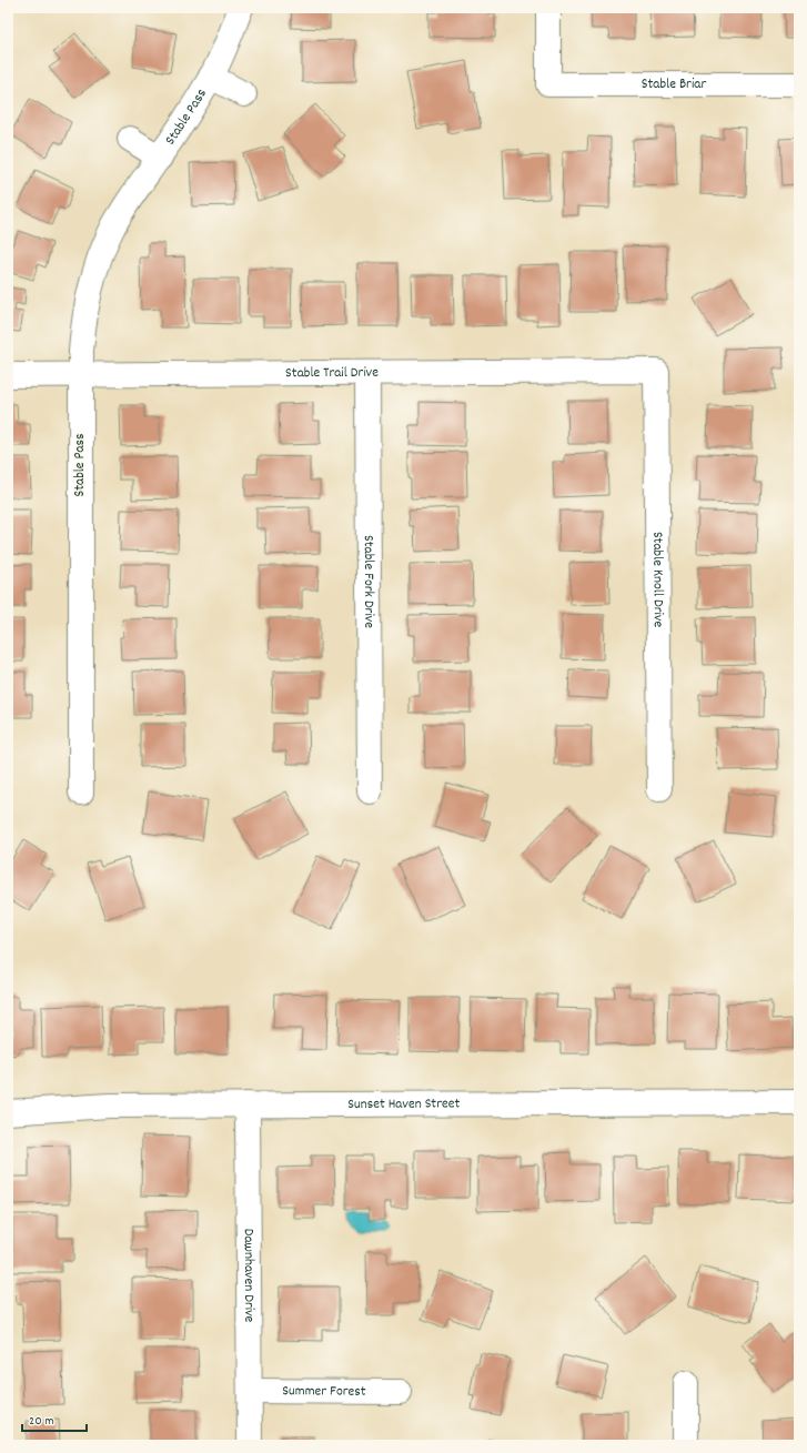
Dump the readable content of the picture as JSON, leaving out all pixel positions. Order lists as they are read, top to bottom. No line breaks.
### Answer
{"streets":{"street":["Stable Briar","Stable Pass","Stable Trail Drive","Stable Knoll Drive","Stable Fork Drive","Sunset Haven Street","Dawnhaven Drive","Summer Forest"]},"crossings":[["Stable Pass","Stable Trail Drive"],["Stable Trail Drive","Stable Knoll Drive"],["Stable Trail Drive","Stable Fork Drive"],["Sunset Haven Street","Dawnhaven Drive"],["Dawnhaven Drive","Summer Forest"]],"scale_bar":"20 m"}
